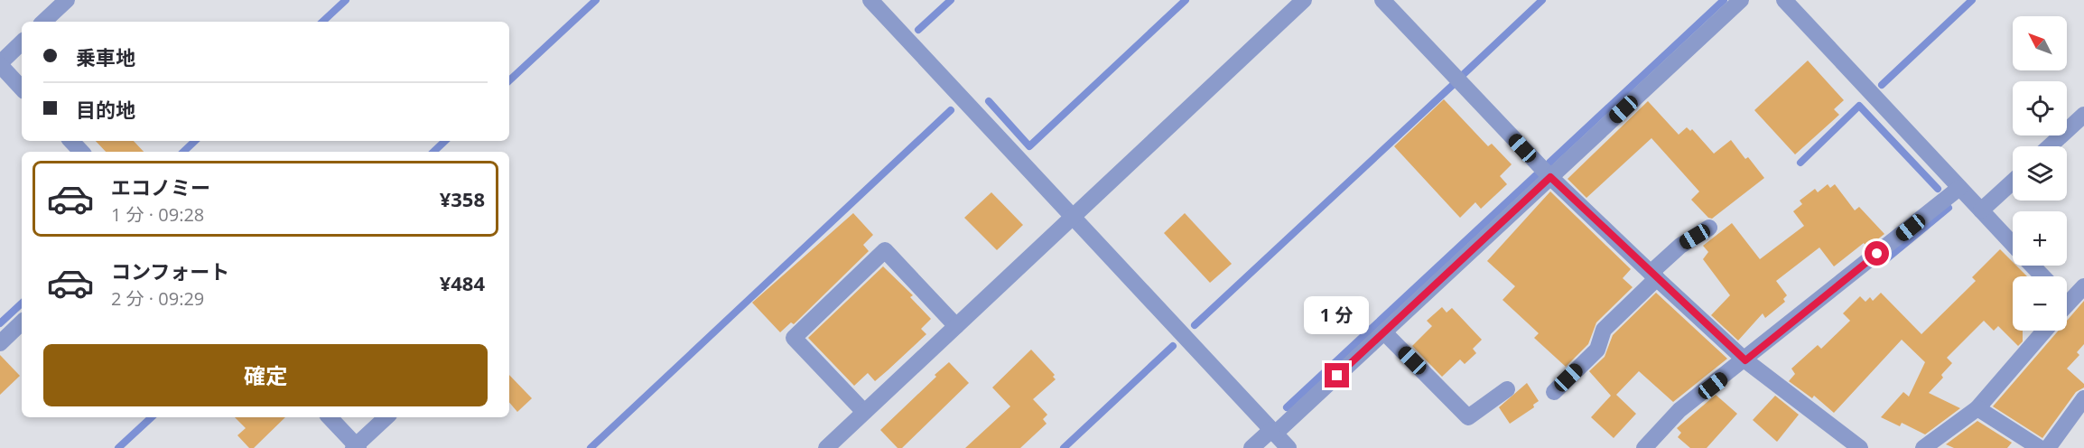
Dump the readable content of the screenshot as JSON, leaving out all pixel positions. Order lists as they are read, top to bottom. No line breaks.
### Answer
{"north":"top left","page":{"map_buttons":["+","−"],"banner":["乗車地","目的地"],"list":[{"name":"エコノミー","note":"1 分 · 09:28","value":"¥358"},{"name":"コンフォート","note":"2 分 · 09:29","value":"¥484"}],"bubble":"1 分","buttons":"確定"}}
